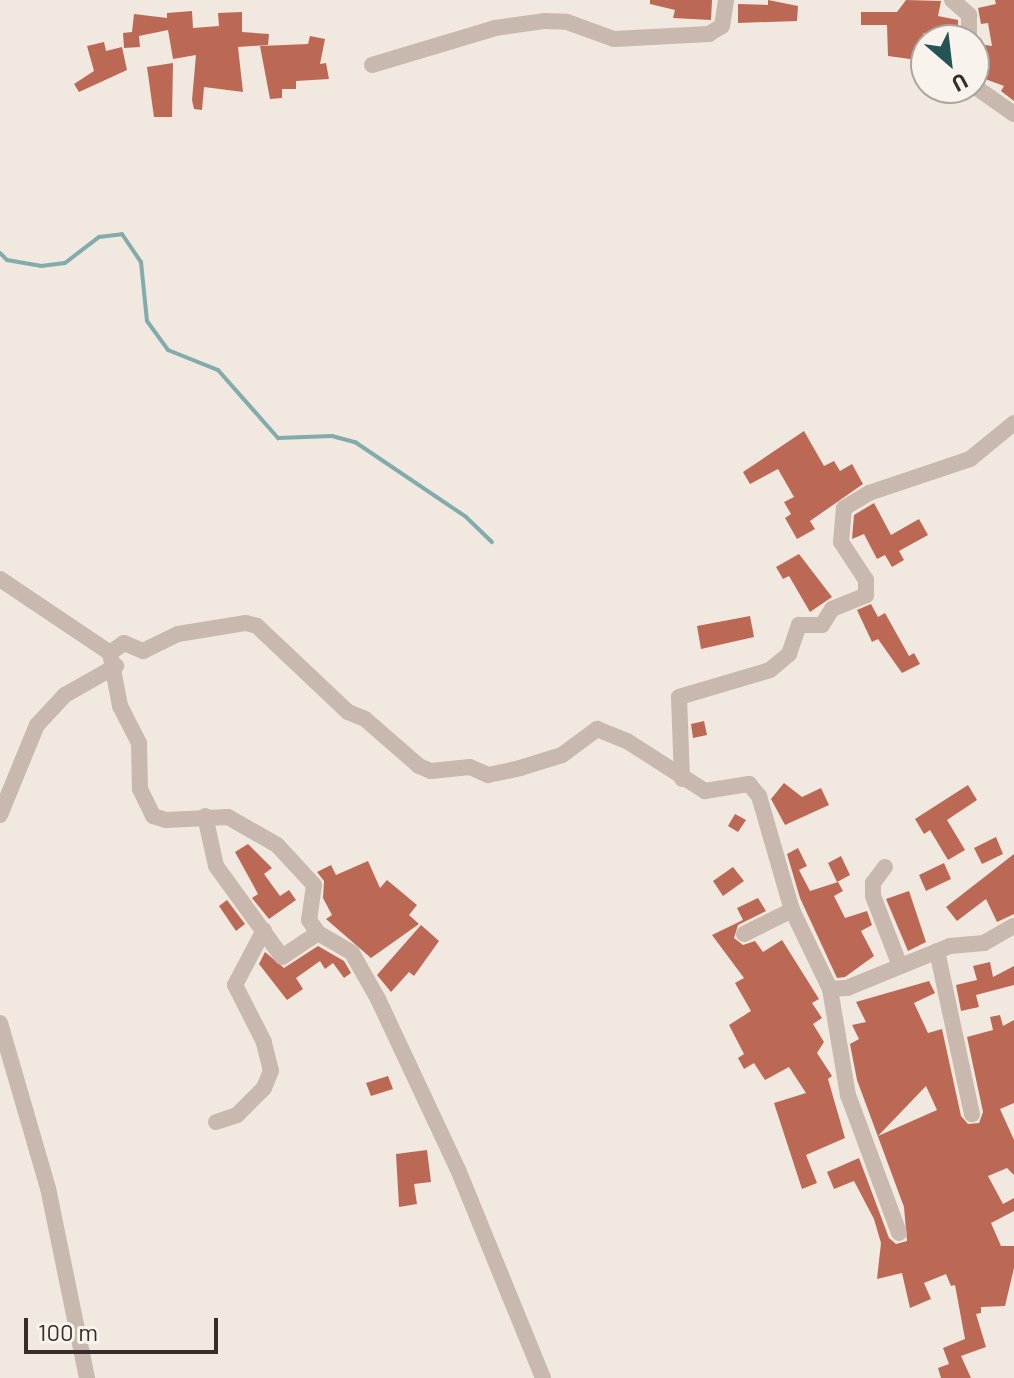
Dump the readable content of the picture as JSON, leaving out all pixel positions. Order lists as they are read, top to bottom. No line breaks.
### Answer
{"scale_bar":"100 m","north":"bottom right"}
